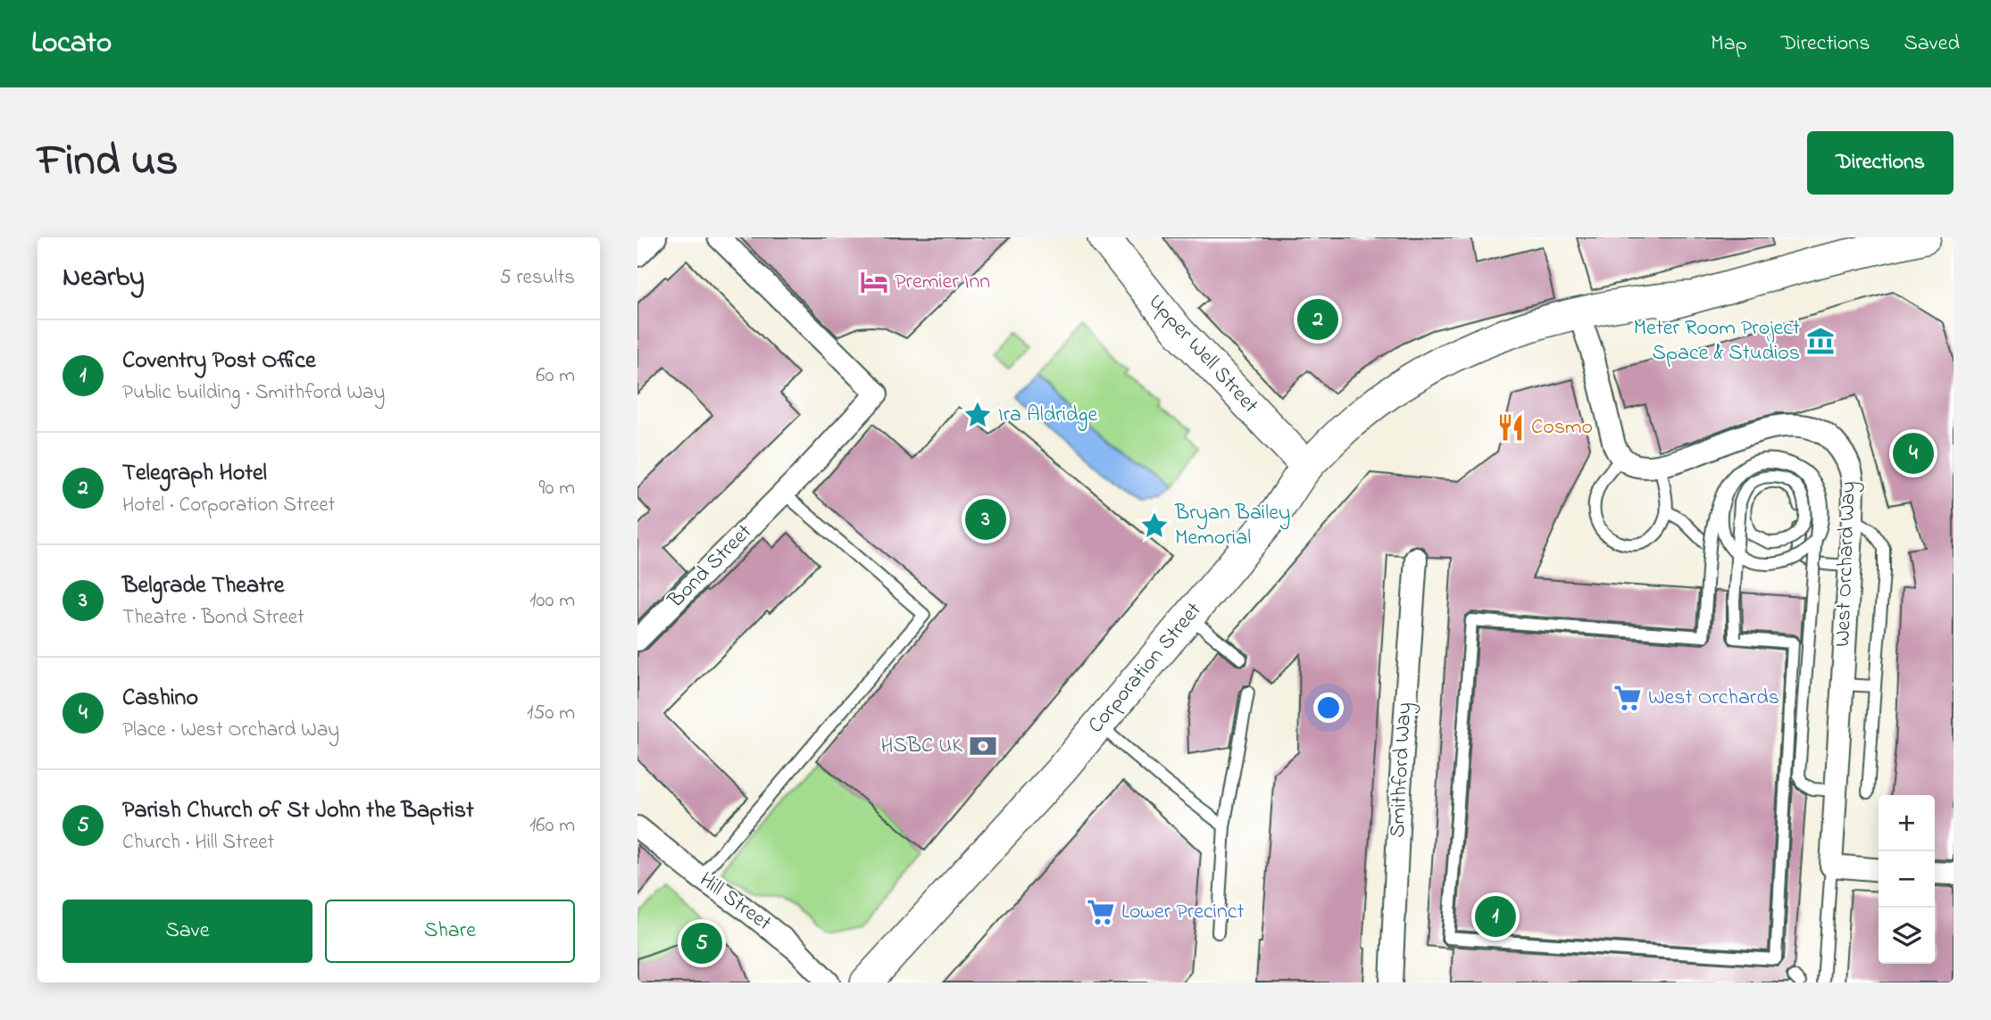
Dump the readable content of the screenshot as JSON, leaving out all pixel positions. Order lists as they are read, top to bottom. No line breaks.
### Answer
{"streets":{"street":["Upper Well Street","West Orchard Way","Bond Street","Corporation Street","Smithford Way","Hill Street"]},"crossings":[["Upper Well Street","Corporation Street"]],"places":{"hotel":["Premier Inn"],"museum":["Meter Room Project Space & Studios"],"place":["Ira Aldridge","Bryan Bailey Memorial"],"restaurant":["Cosmo"],"supermarket":["West Orchards","Lower Precinct"],"bank":["HSBC UK"]},"page":{"header":"Locato","nav":["Map","Directions","Saved"],"title":"Find us","buttons":["Directions",["Save","Share"]],"heading":["Nearby","5 results"],"pins":["2","4","3","1","5"],"list":[{"mark":"1","name":"Coventry Post Office","note":"Public building · Smithford Way","value":"60 m"},{"mark":"2","name":"Telegraph Hotel","note":"Hotel · Corporation Street","value":"90 m"},{"mark":"3","name":"Belgrade Theatre","note":"Theatre · Bond Street","value":"100 m"},{"mark":"4","name":"Cashino","note":"Place · West Orchard Way","value":"150 m"},{"mark":"5","name":"Parish Church of St John the Baptist","note":"Church · Hill Street","value":"160 m"}],"map_buttons":["+","−"]}}
